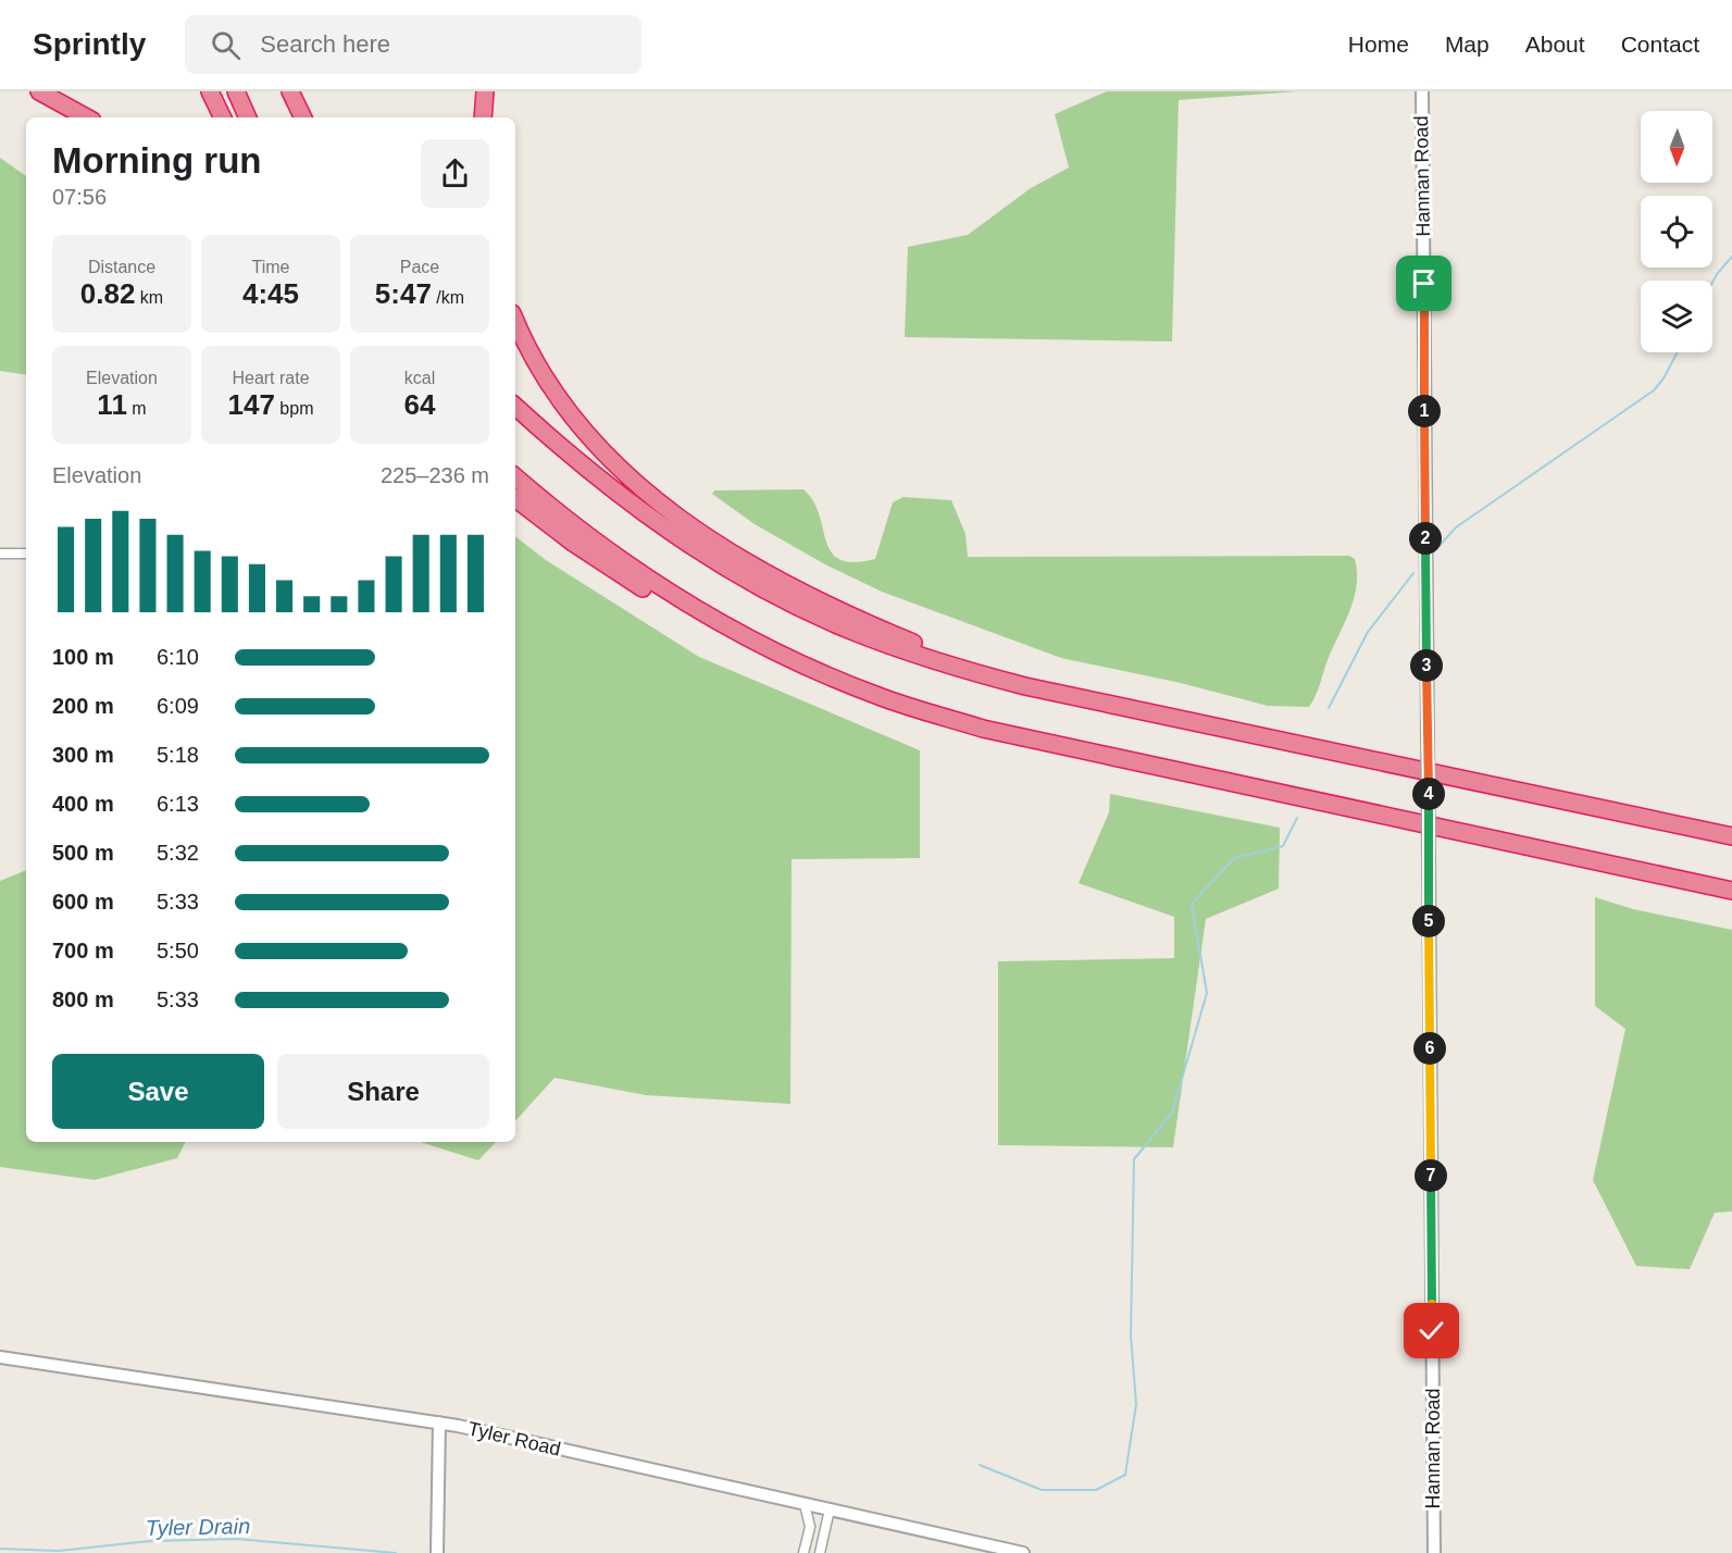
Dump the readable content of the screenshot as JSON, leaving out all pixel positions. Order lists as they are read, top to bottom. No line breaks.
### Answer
{"streets":{"street":["Hannan Road","Tyler Road"]},"water":["Tyler Drain"],"north":"bottom","page":{"header":"Sprintly","search":"Search here","nav":["Home","Map","About","Contact"],"heading":["Morning run","07:56"],"stats":[["Distance","0.82 km"],["Time","4:45"],["Pace","5:47 /km"],["Elevation","11 m"],["Heart rate","147 bpm"],["kcal","64"]],"pins":["1","2","3","4","5","6","7"],"chart":["Elevation","225–236 m"],"list":[{"name":"100 m","note":"6:10"},{"name":"200 m","note":"6:09"},{"name":"300 m","note":"5:18"},{"name":"400 m","note":"6:13"},{"name":"500 m","note":"5:32"},{"name":"600 m","note":"5:33"},{"name":"700 m","note":"5:50"},{"name":"800 m","note":"5:33"}],"buttons":["Save","Share"]}}
